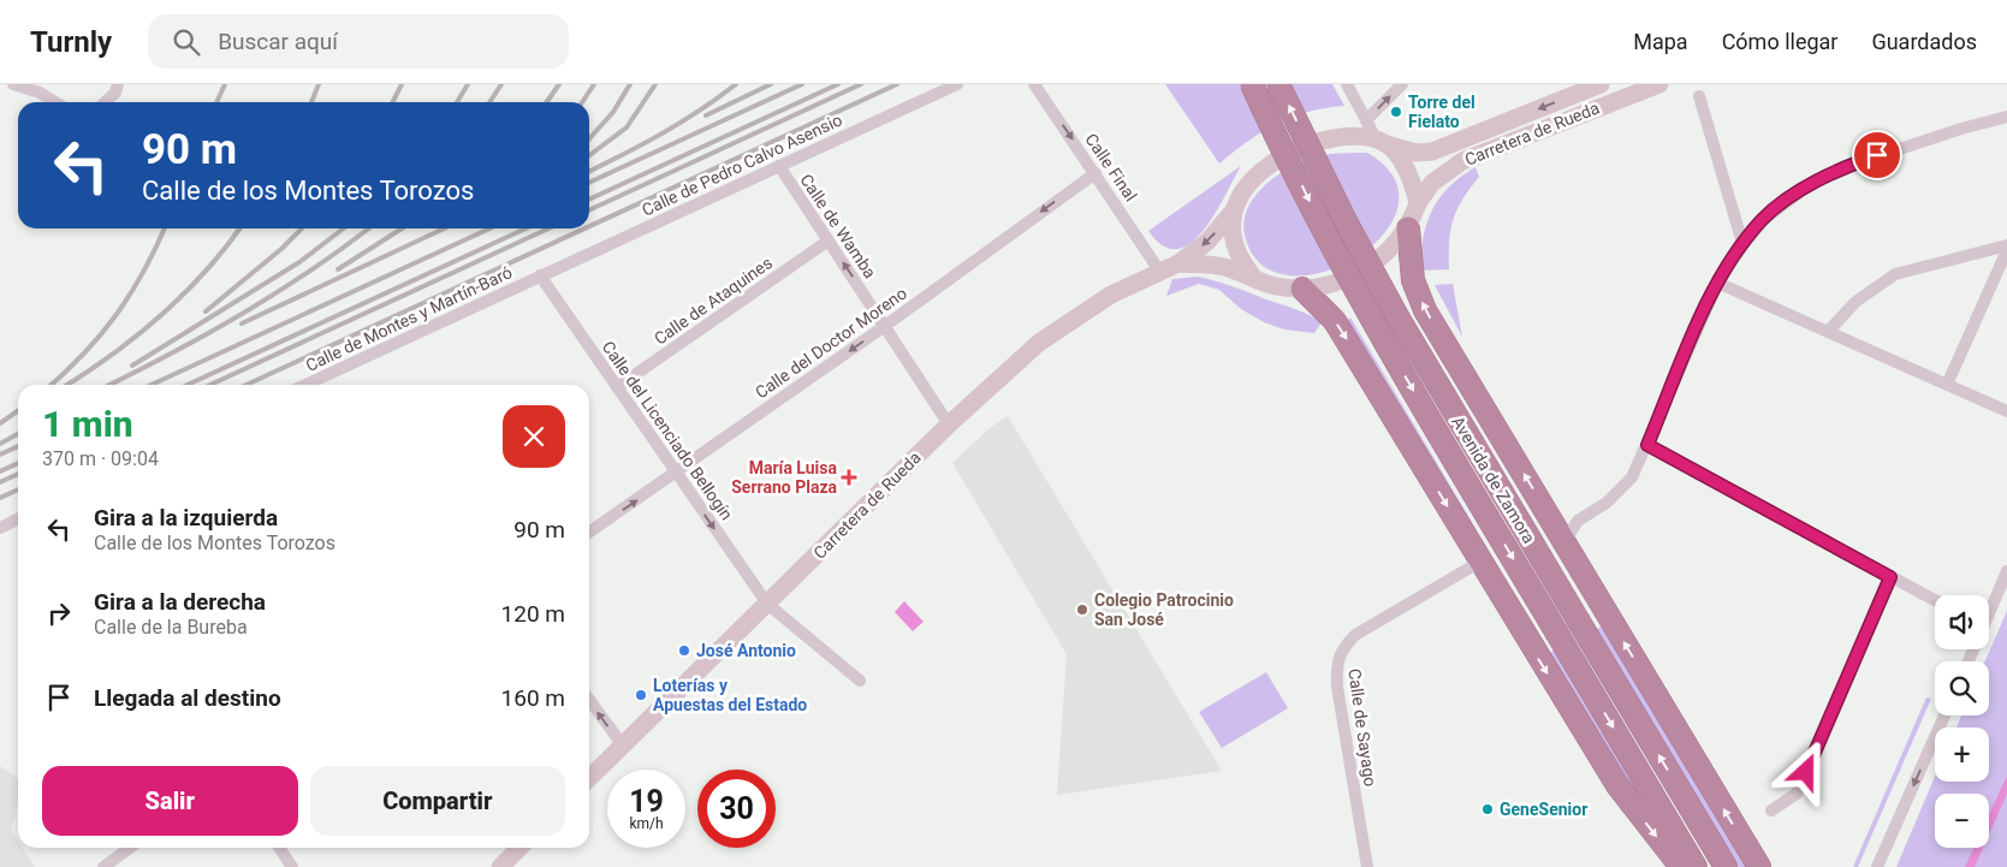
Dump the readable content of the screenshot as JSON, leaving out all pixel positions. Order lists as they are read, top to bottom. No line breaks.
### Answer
{"streets":{"highway":["Avenida de Zamora"],"street":["Carretera de Rueda","Calle de Pedro Calvo Asensio","Calle Final","Calle de Wamba","Calle de Ataquines","Calle de Montes y Martín-Baró","Calle del Doctor Moreno","Calle del Licenciado Bellogín","Calle de Sayago"]},"crossings":[["Carretera de Rueda","Calle Final"],["Carretera de Rueda","Calle de Wamba"],["Carretera de Rueda","Calle del Licenciado Bellogín"],["Calle de Pedro Calvo Asensio","Calle de Wamba"],["Calle de Pedro Calvo Asensio","Calle de Montes y Martín-Baró"],["Calle de Pedro Calvo Asensio","Calle del Licenciado Bellogín"],["Calle Final","Calle del Doctor Moreno"],["Calle de Wamba","Calle de Ataquines"],["Calle de Wamba","Calle del Doctor Moreno"],["Calle de Ataquines","Calle del Licenciado Bellogín"],["Calle de Montes y Martín-Baró","Calle del Licenciado Bellogín"],["Calle del Doctor Moreno","Calle del Licenciado Bellogín"]],"one_way":["Calle Final"],"places":{"other":["Torre del Fielato","Colegio Patrocinio San José","José Antonio","Loterías y Apuestas del Estado","GeneSenior"],"health":["María Luisa Serrano Plaza"]},"page":{"header":"Turnly","search":"Buscar aquí","nav":["Mapa","Cómo llegar","Guardados"],"turn":["90 m","Calle de los Montes Torozos"],"heading":["1 min","370 m · 09:04"],"list":[{"name":"Gira a la izquierda","note":"Calle de los Montes Torozos","value":"90 m"},{"name":"Gira a la derecha","note":"Calle de la Bureba","value":"120 m"},{"name":"Llegada al destino","value":"160 m"}],"map_buttons":["+","−"],"buttons":["Salir","Compartir"],"speed":"19 km/h","limit":"30"}}
